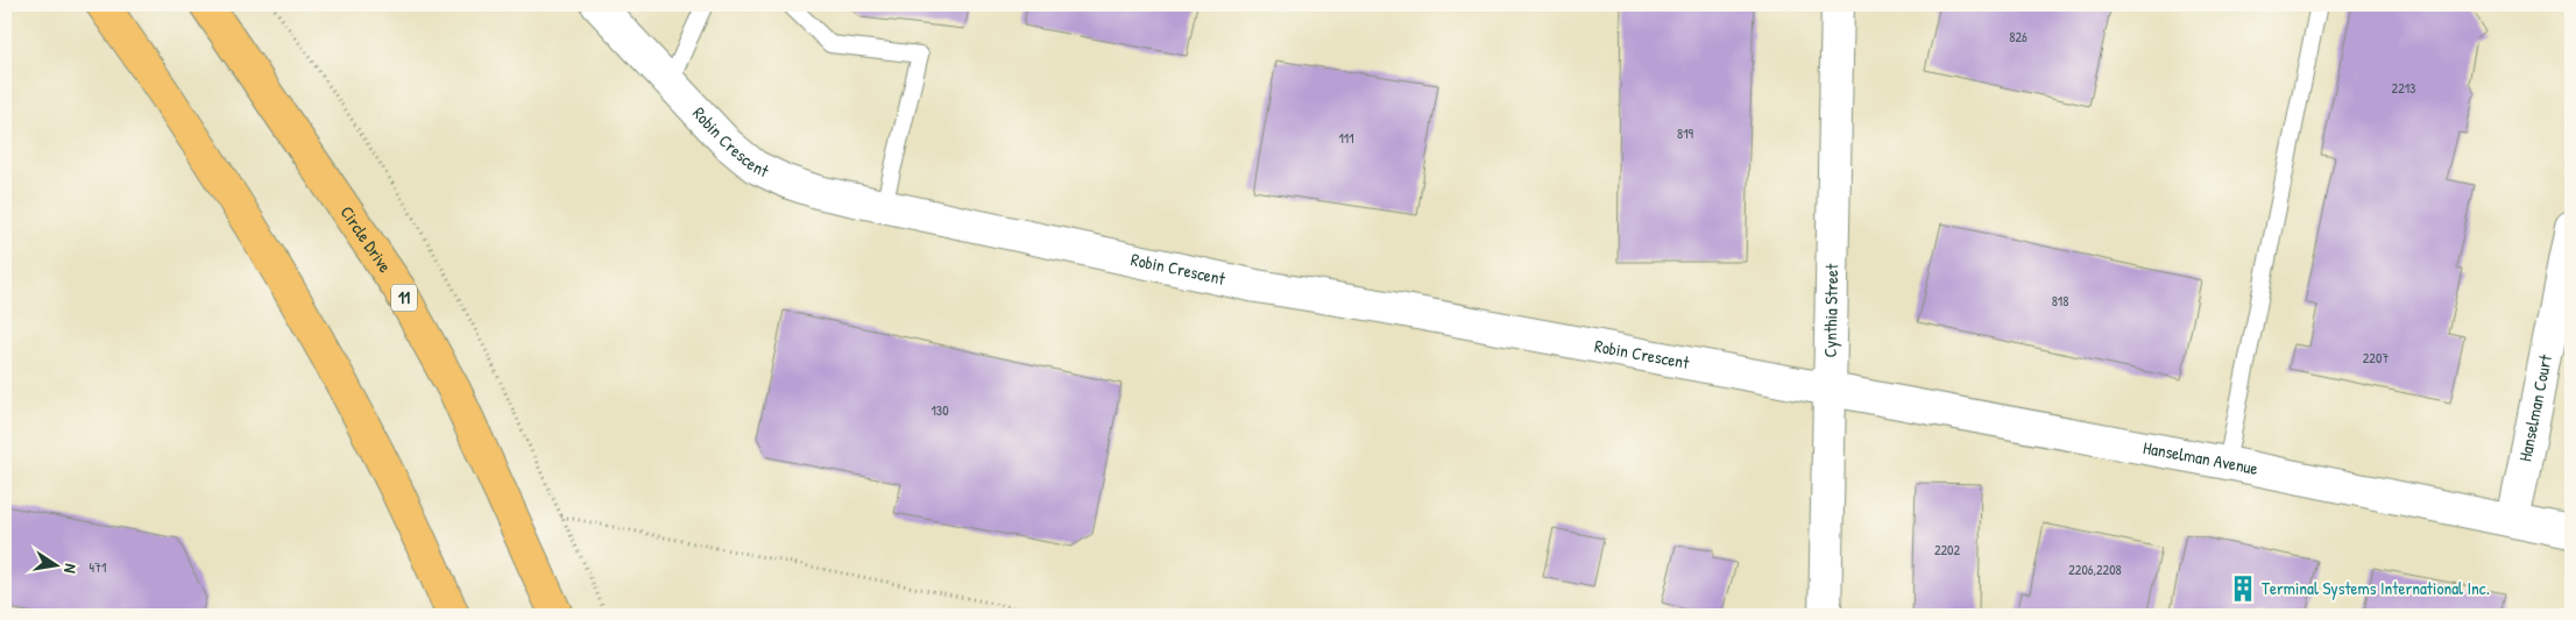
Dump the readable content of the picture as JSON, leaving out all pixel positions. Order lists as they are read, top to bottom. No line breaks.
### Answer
{"streets":{"highway":["Circle Drive","11"],"street":["Robin Crescent","Cynthia Street","Hanselman Court","Hanselman Avenue"]},"crossings":[["Robin Crescent","Cynthia Street"],["Robin Crescent","Hanselman Avenue"],["Cynthia Street","Hanselman Avenue"],["Hanselman Court","Hanselman Avenue"]],"places":{"building":["Terminal Systems International Inc."]},"house_numbers":["826","2213","819","111","818","2207","130","2202","471","2206,2208"],"north":"right"}
